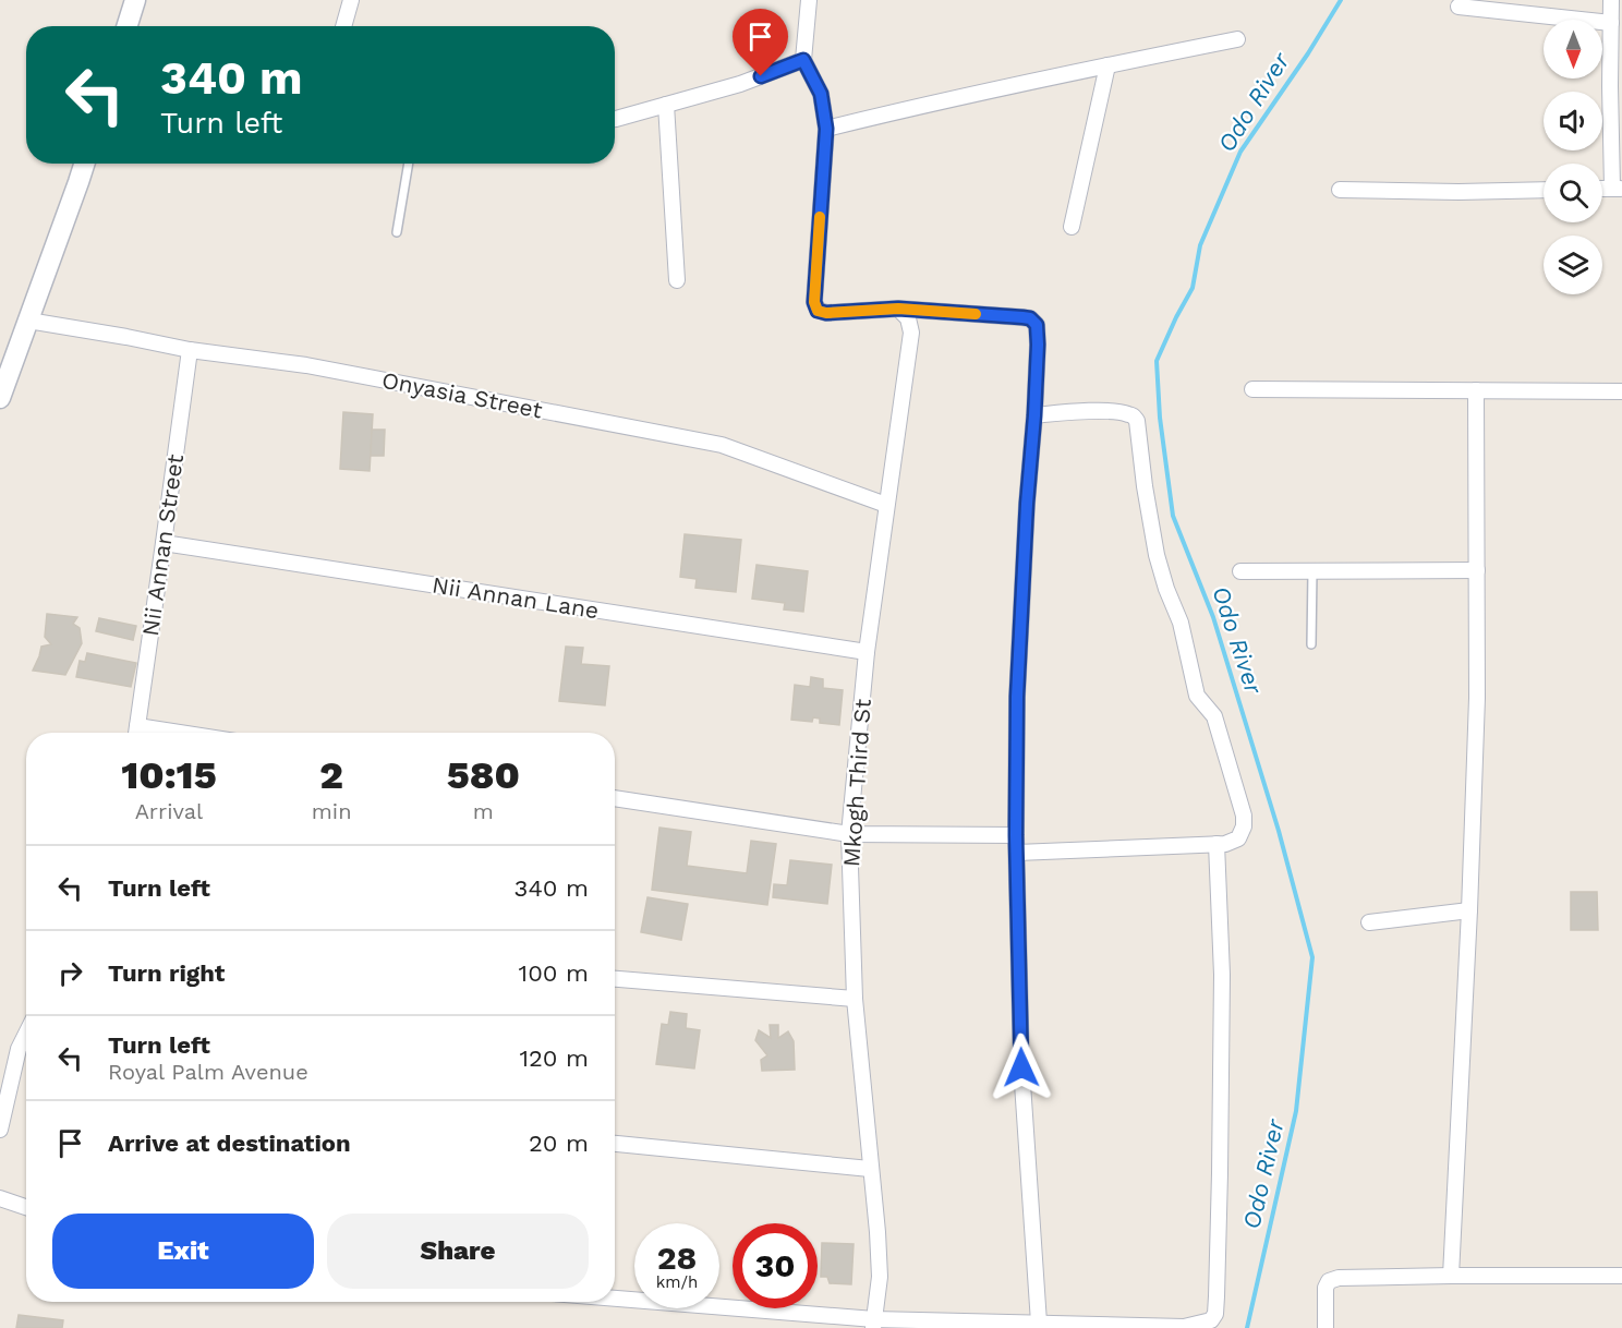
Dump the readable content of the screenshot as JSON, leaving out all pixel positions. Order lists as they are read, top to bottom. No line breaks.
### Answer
{"streets":{"street":["Onyasia Street","Nii Annan Street","Nii Annan Lane","Mkogh Third St"]},"crossings":[["Onyasia Street","Nii Annan Street"],["Onyasia Street","Mkogh Third St"],["Nii Annan Street","Nii Annan Lane"],["Nii Annan Lane","Mkogh Third St"]],"water":["Odo River"],"north":"bottom","page":{"turn":["340 m","Turn left"],"eta":["10:15","Arrival","2","min","580","m"],"list":[{"name":"Turn left","value":"340 m"},{"name":"Turn right","value":"100 m"},{"name":"Turn left","note":"Royal Palm Avenue","value":"120 m"},{"name":"Arrive at destination","value":"20 m"}],"buttons":["Exit","Share"],"speed":"28 km/h","limit":"30"}}
